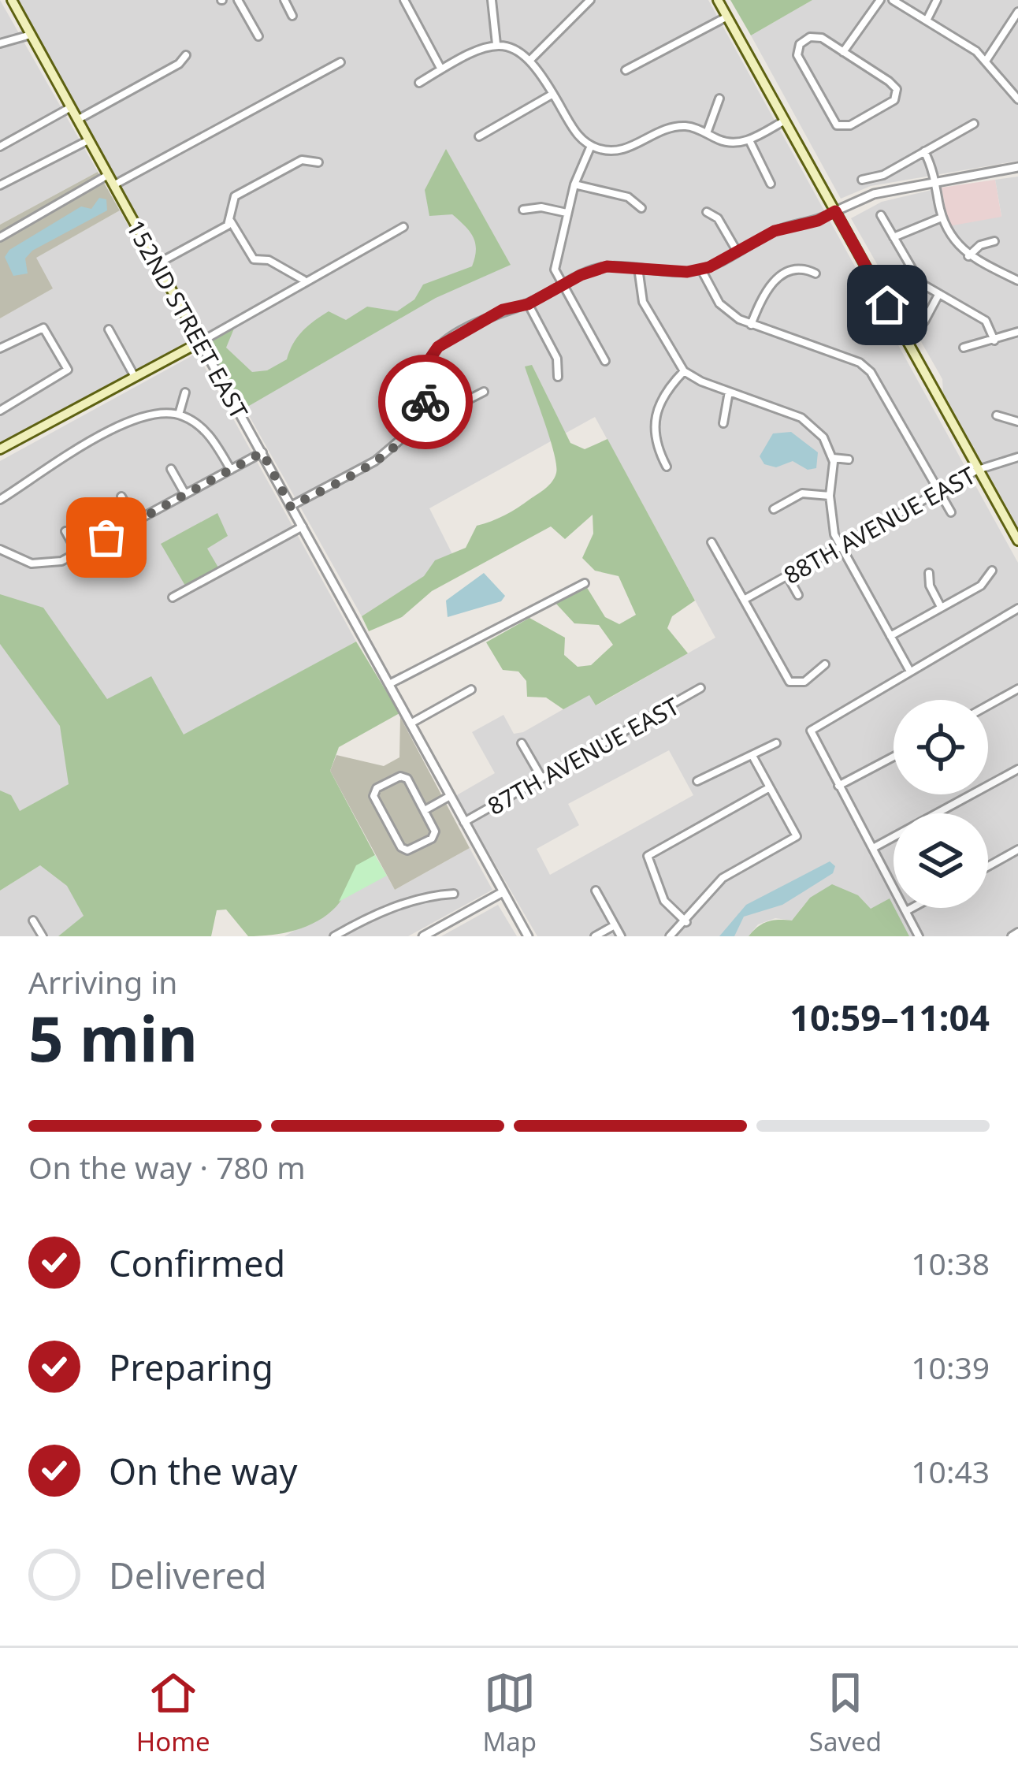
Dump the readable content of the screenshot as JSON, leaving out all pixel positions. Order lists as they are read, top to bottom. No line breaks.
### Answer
{"streets":{"main road":["152ND STREET EAST"],"street":["88TH AVENUE EAST","87TH AVENUE EAST"]},"crossings":[["152ND STREET EAST","87TH AVENUE EAST"]],"page":{"heading":["5 min","Arriving in","10:59–11:04"],"bar":"On the way · 780 m","list":[["Confirmed","10:38"],["Preparing","10:39"],["On the way","10:43"],"Delivered"],"tabs":["Home","Map","Saved"]}}
